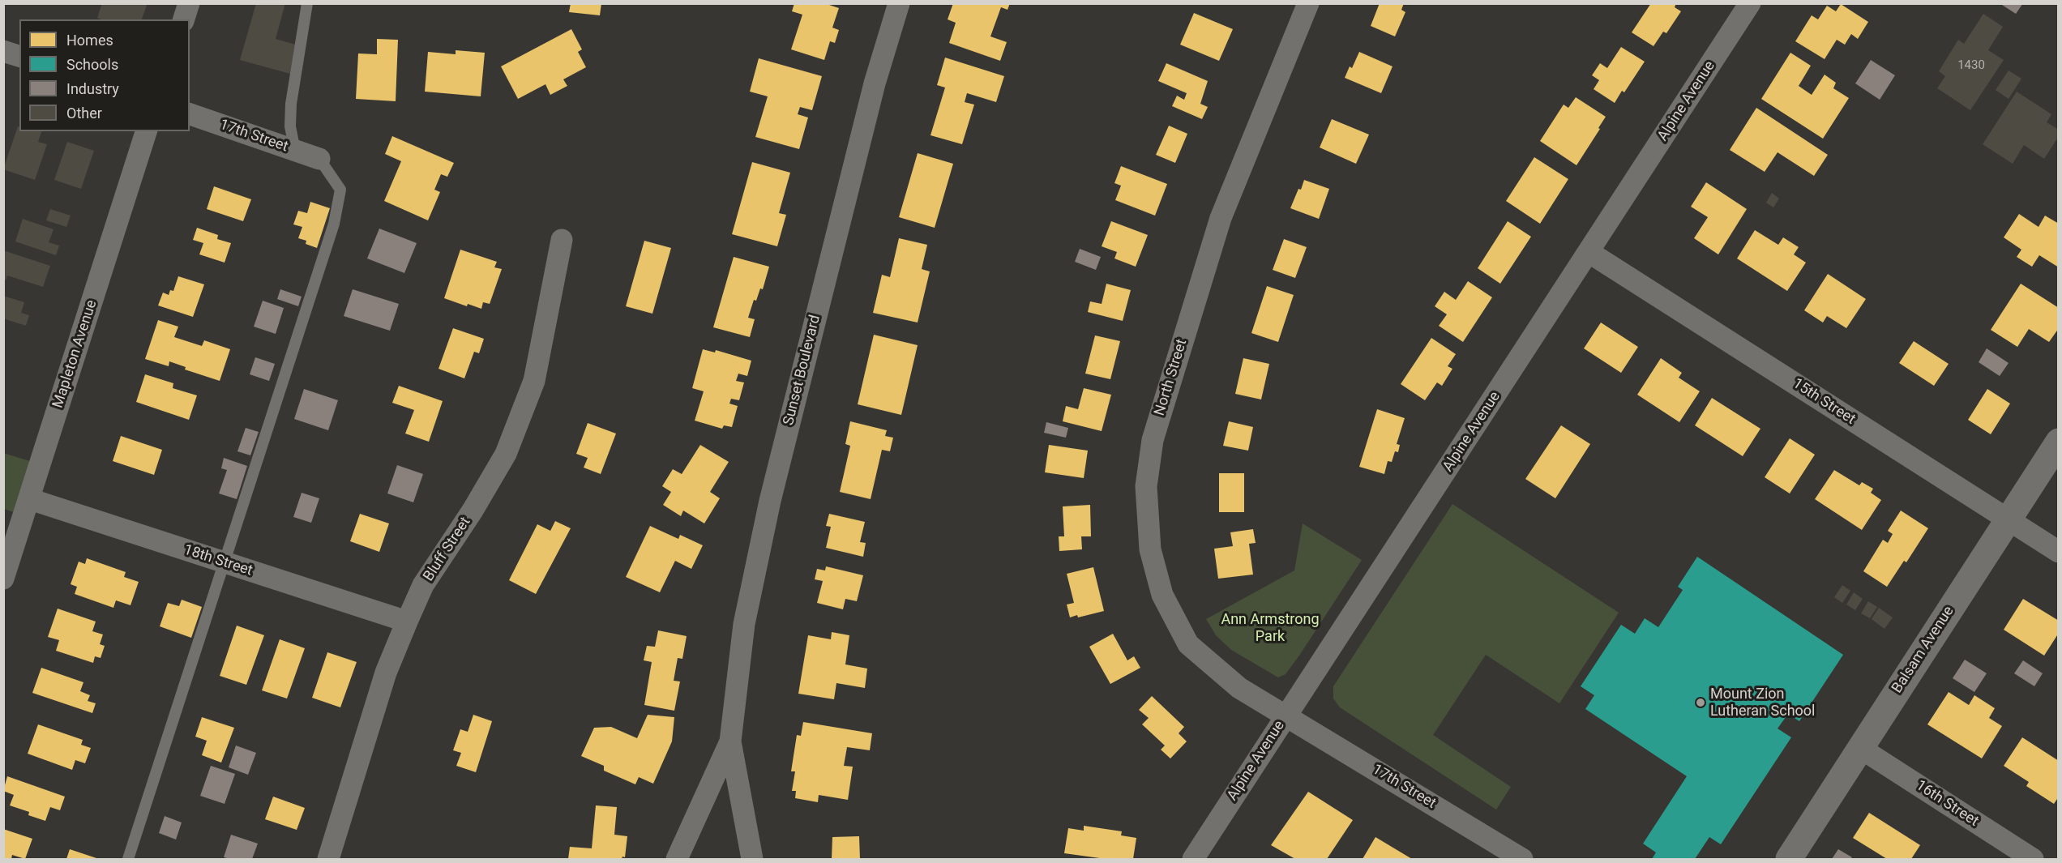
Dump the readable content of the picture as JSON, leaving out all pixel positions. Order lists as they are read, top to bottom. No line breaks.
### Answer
{"streets":{"street":["Alpine Avenue","17th Street","Mapleton Avenue","Sunset Boulevard","North Street","15th Street","Bluff Street","18th Street","Balsam Avenue","16th Street"]},"crossings":[["Alpine Avenue","17th Street"],["Alpine Avenue","North Street"],["Alpine Avenue","15th Street"],["17th Street","North Street"],["Mapleton Avenue","18th Street"],["15th Street","Balsam Avenue"],["Bluff Street","18th Street"],["Balsam Avenue","16th Street"]],"parks":["Ann Armstrong Park"],"places":["Mount Zion Lutheran School"],"house_numbers":["1430"],"legend":["Homes","Schools","Industry","Other"]}
